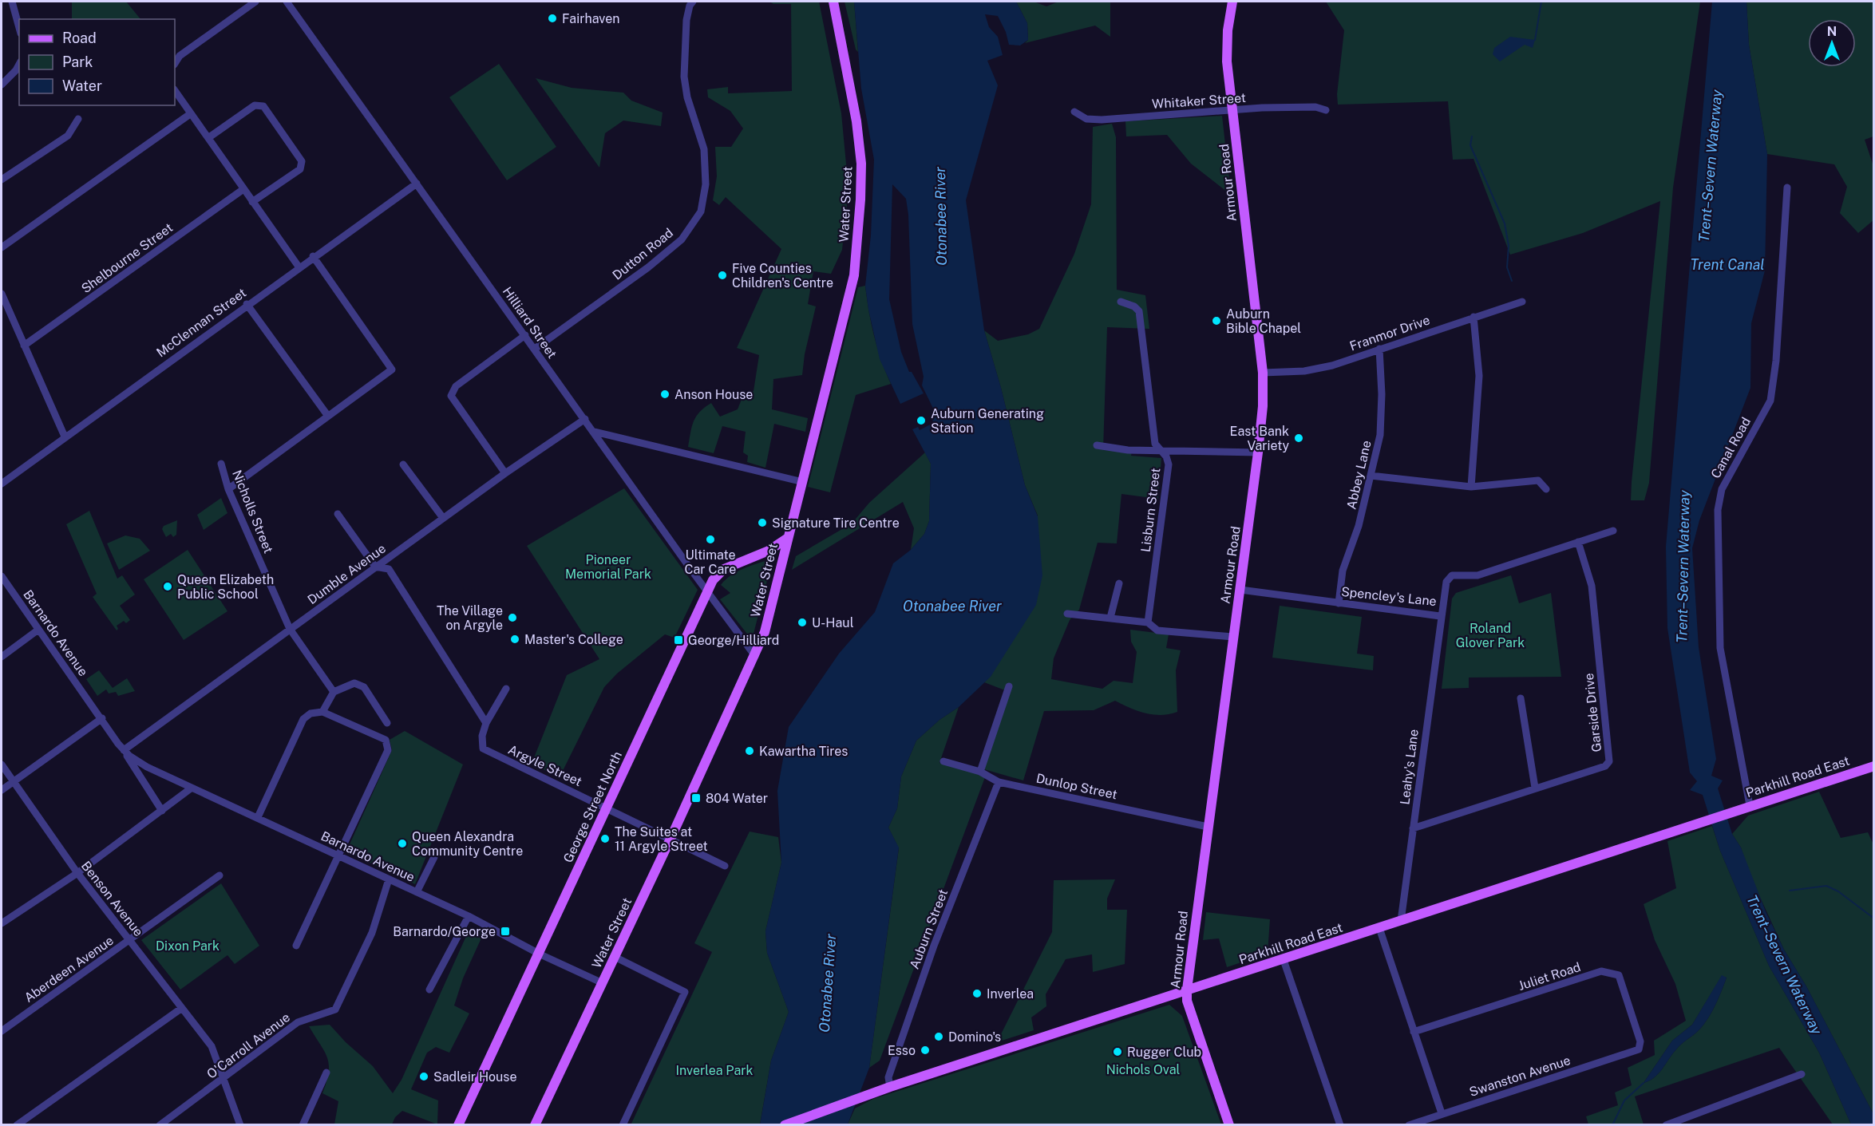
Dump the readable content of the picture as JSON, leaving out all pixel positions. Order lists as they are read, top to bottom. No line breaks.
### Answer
{"streets":{"main road":["Armour Road","Water Street","Parkhill Road East","George Street North"],"street":["Whitaker Street","Dutton Road","Shelbourne Street","McClennan Street","Hilliard Street","Franmor Drive","Canal Road","Abbey Lane","Lisburn Street","Nicholls Street","Dumble Avenue","Spencley's Lane","Barnardo Avenue","Garside Drive","Argyle Street","Leahy's Lane","Dunlop Street","Benson Avenue","Auburn Street","Aberdeen Avenue","Juliet Road","O'Carroll Avenue","Swanston Avenue"]},"crossings":[["Whitaker Street","Armour Road"],["Armour Road","Franmor Drive"],["Armour Road","Spencley's Lane"],["Armour Road","Parkhill Road East"],["Armour Road","Dunlop Street"],["Water Street","Hilliard Street"],["Water Street","Barnardo Avenue"],["Water Street","Argyle Street"],["Water Street","George Street North"],["Dutton Road","Hilliard Street"],["McClennan Street","Hilliard Street"],["Hilliard Street","Dumble Avenue"],["Hilliard Street","George Street North"],["Franmor Drive","Abbey Lane"],["Canal Road","Parkhill Road East"],["Abbey Lane","Spencley's Lane"],["Nicholls Street","Dumble Avenue"],["Dumble Avenue","Barnardo Avenue"],["Spencley's Lane","Garside Drive"],["Spencley's Lane","Leahy's Lane"],["Barnardo Avenue","George Street North"],["Barnardo Avenue","O'Carroll Avenue"],["Garside Drive","Leahy's Lane"],["Argyle Street","George Street North"],["Leahy's Lane","Parkhill Road East"],["Parkhill Road East","Auburn Street"],["Dunlop Street","Auburn Street"],["Benson Avenue","Aberdeen Avenue"],["Benson Avenue","O'Carroll Avenue"],["Juliet Road","Swanston Avenue"]],"water":["Trent–Severn Waterway","Otonabee River","Trent Canal"],"parks":["Pioneer Memorial Park","Roland Glover Park","Dixon Park","Nichols Oval","Inverlea Park"],"places":{"other":["Fairhaven","Five Counties Children's Centre","Auburn Bible Chapel","Anson House","Auburn Generating Station","East Bank Variety","Signature Tire Centre","Ultimate Car Care","Queen Elizabeth Public School","The Village on Argyle","U-Haul","Master's College","Kawartha Tires","The Suites at 11 Argyle Street","Queen Alexandra Community Centre","Inverlea","Domino's","Esso","Rugger Club","Sadleir House"],"transit":["George/Hilliard","804 Water","Barnardo/George"]},"legend":["Road","Park","Water"],"north":"top"}
